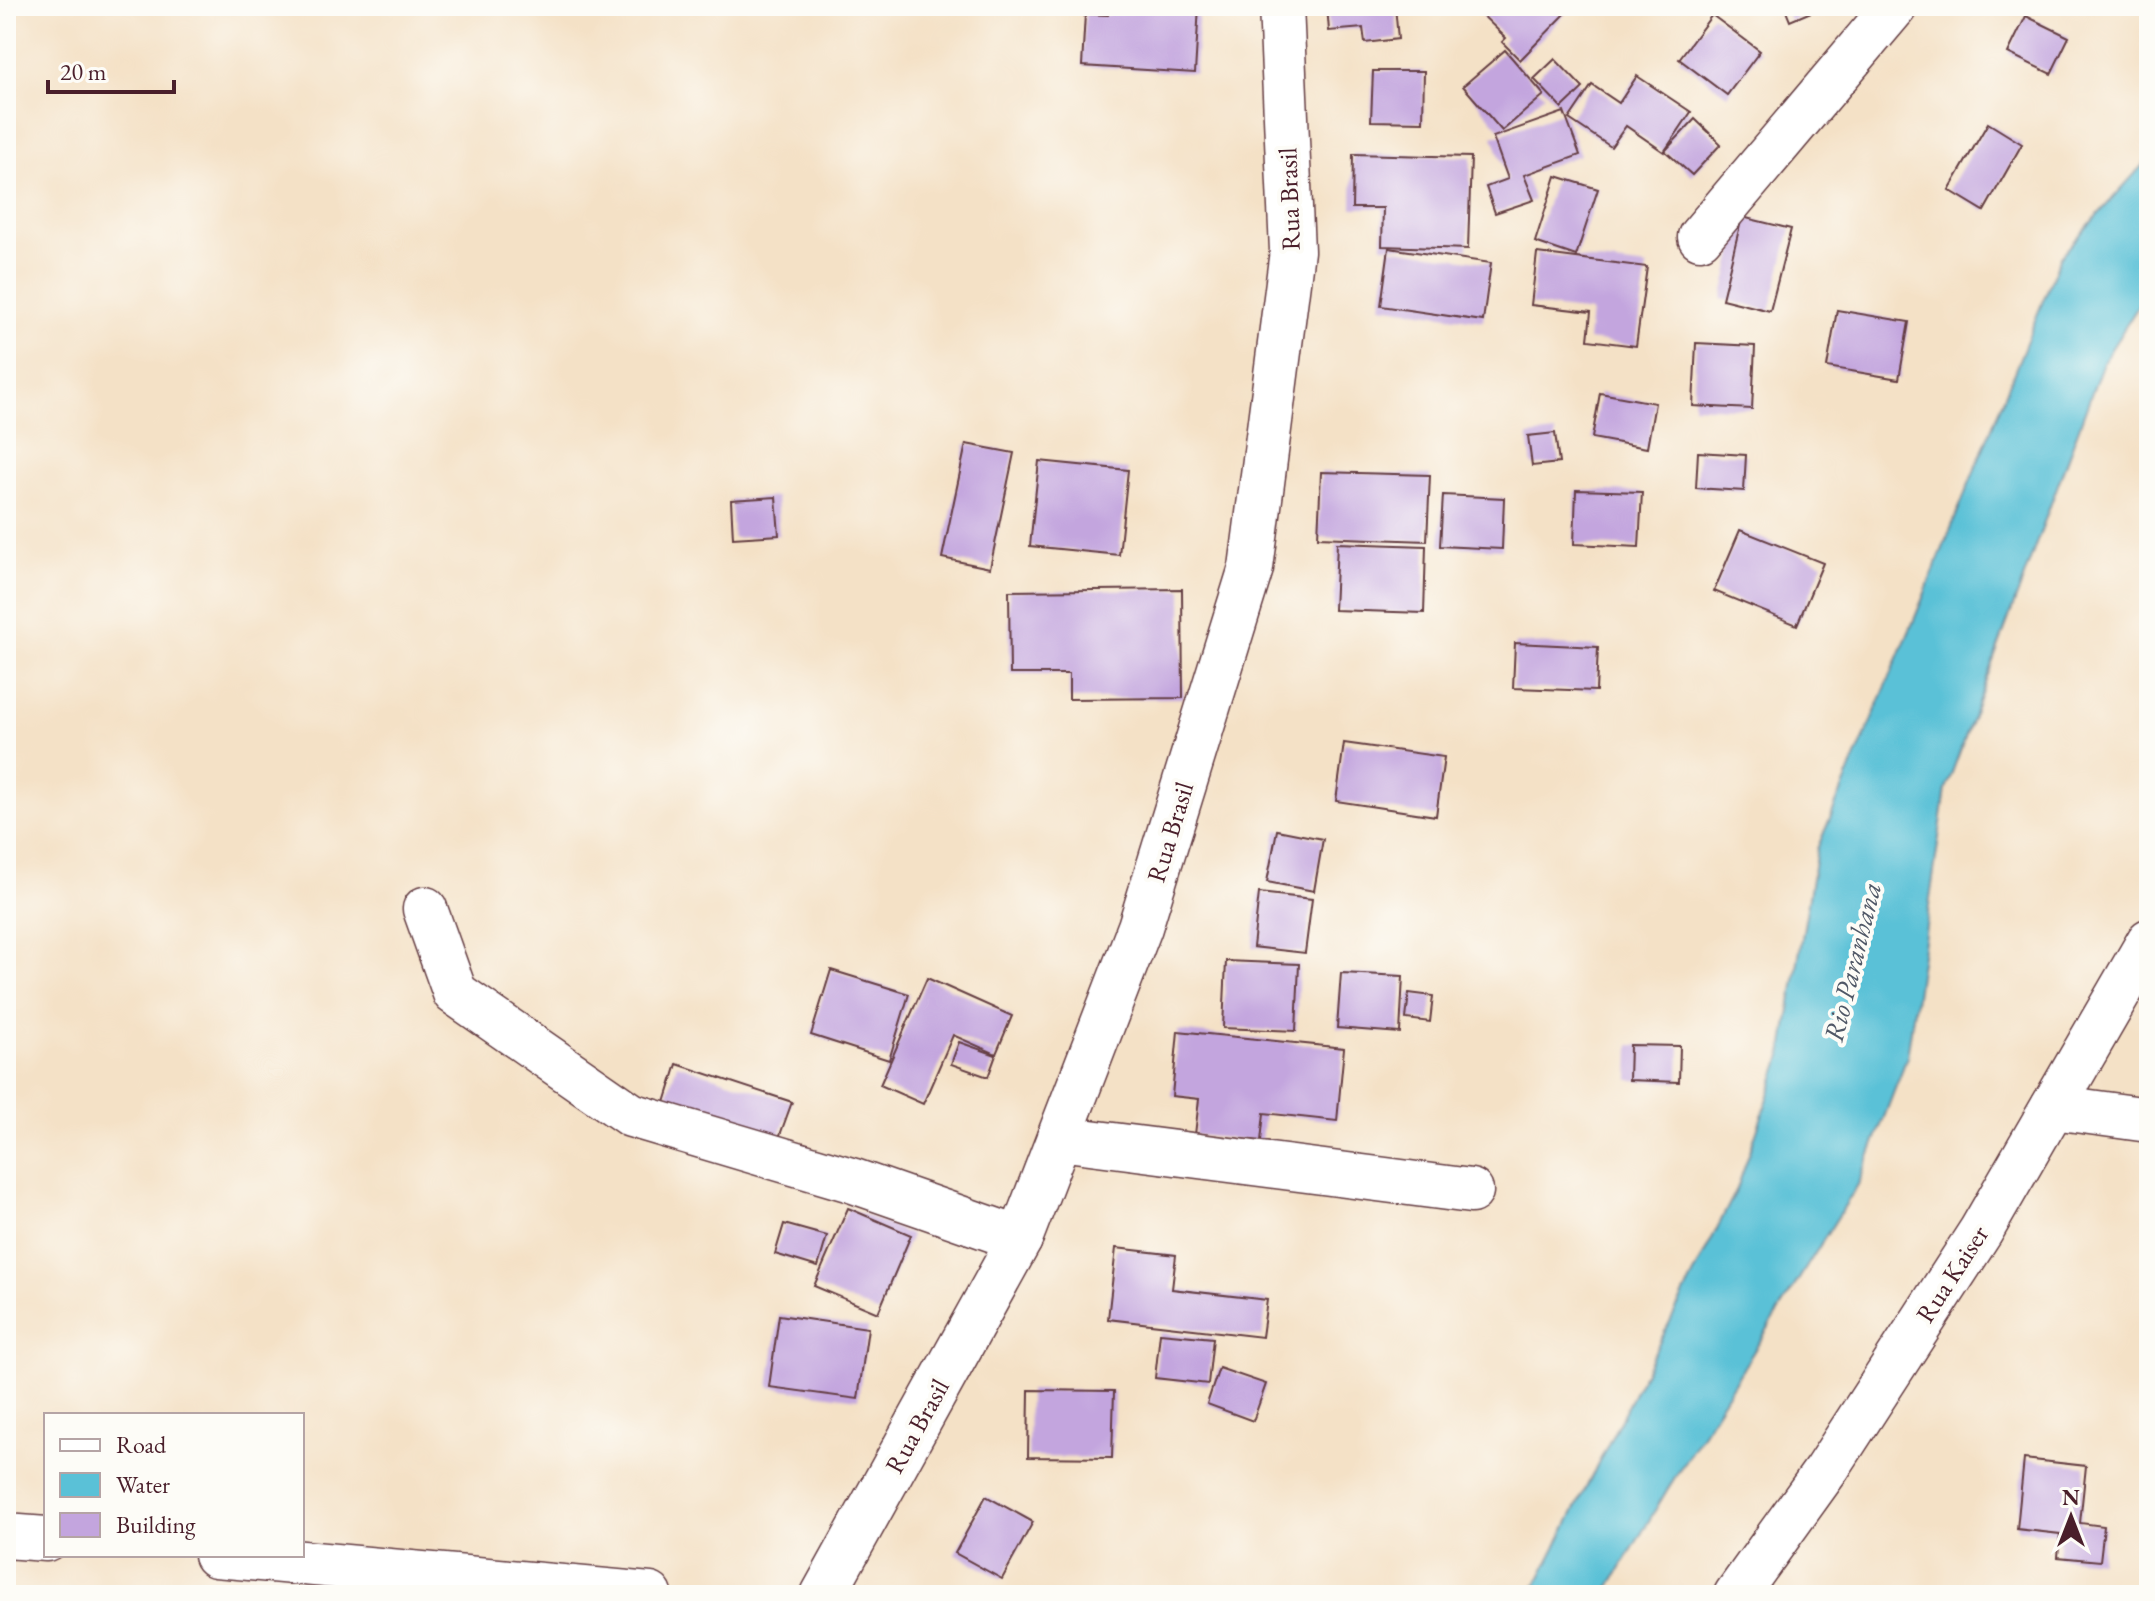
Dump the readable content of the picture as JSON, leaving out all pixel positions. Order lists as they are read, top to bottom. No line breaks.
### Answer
{"streets":{"street":["Rua Brasil","Rua Kaiser"]},"water":["Rio Paranhana"],"legend":["Road","Water","Building"],"scale_bar":"20 m","north":"top"}
